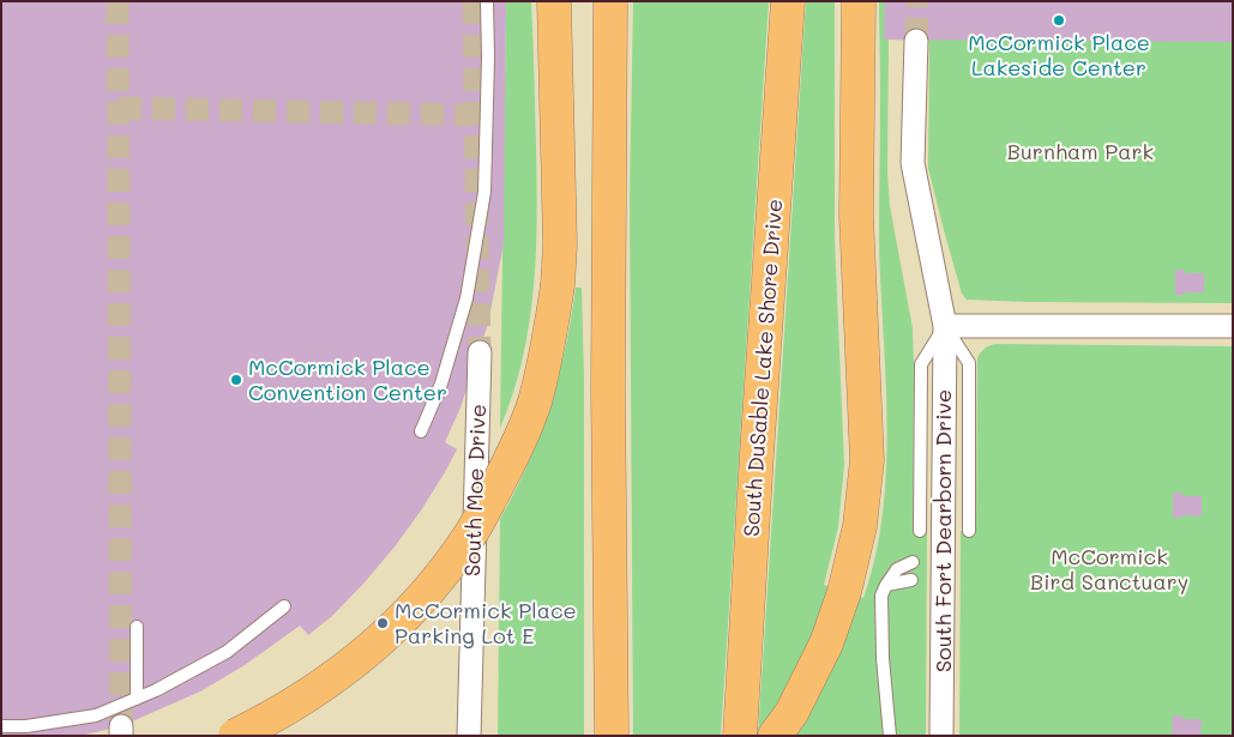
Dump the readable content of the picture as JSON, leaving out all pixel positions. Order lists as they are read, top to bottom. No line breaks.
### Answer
{"streets":{"highway":["South DuSable Lake Shore Drive"],"street":["South Moe Drive","South Fort Dearborn Drive"]},"parks":["Burnham Park","McCormick Bird Sanctuary"],"places":["McCormick Place Lakeside Center","McCormick Place Convention Center","McCormick Place Parking Lot E"]}
